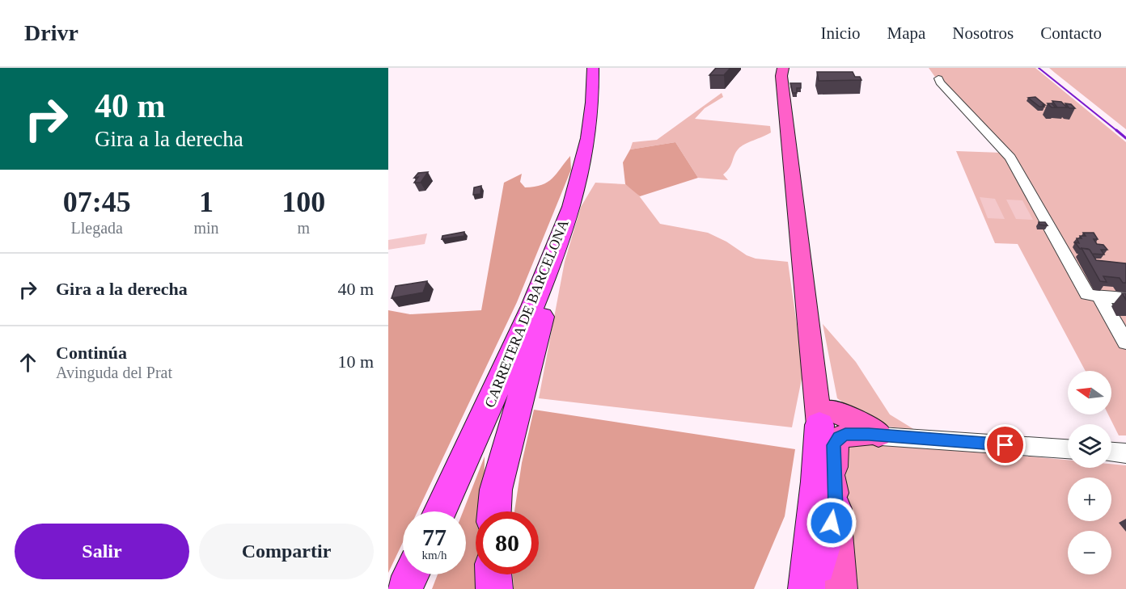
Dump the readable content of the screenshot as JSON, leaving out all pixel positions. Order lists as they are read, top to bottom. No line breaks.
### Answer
{"streets":{"highway":["CARRETERA DE BARCELONA"]},"north":"left","page":{"header":"Drivr","nav":["Inicio","Mapa","Nosotros","Contacto"],"turn":["40 m","Gira a la derecha"],"eta":["07:45","Llegada","1","min","100","m"],"list":[{"name":"Gira a la derecha","value":"40 m"},{"name":"Continúa","note":"Avinguda del Prat","value":"10 m"}],"map_buttons":["+","−"],"speed":"77 km/h","limit":"80","buttons":["Salir","Compartir"]}}
